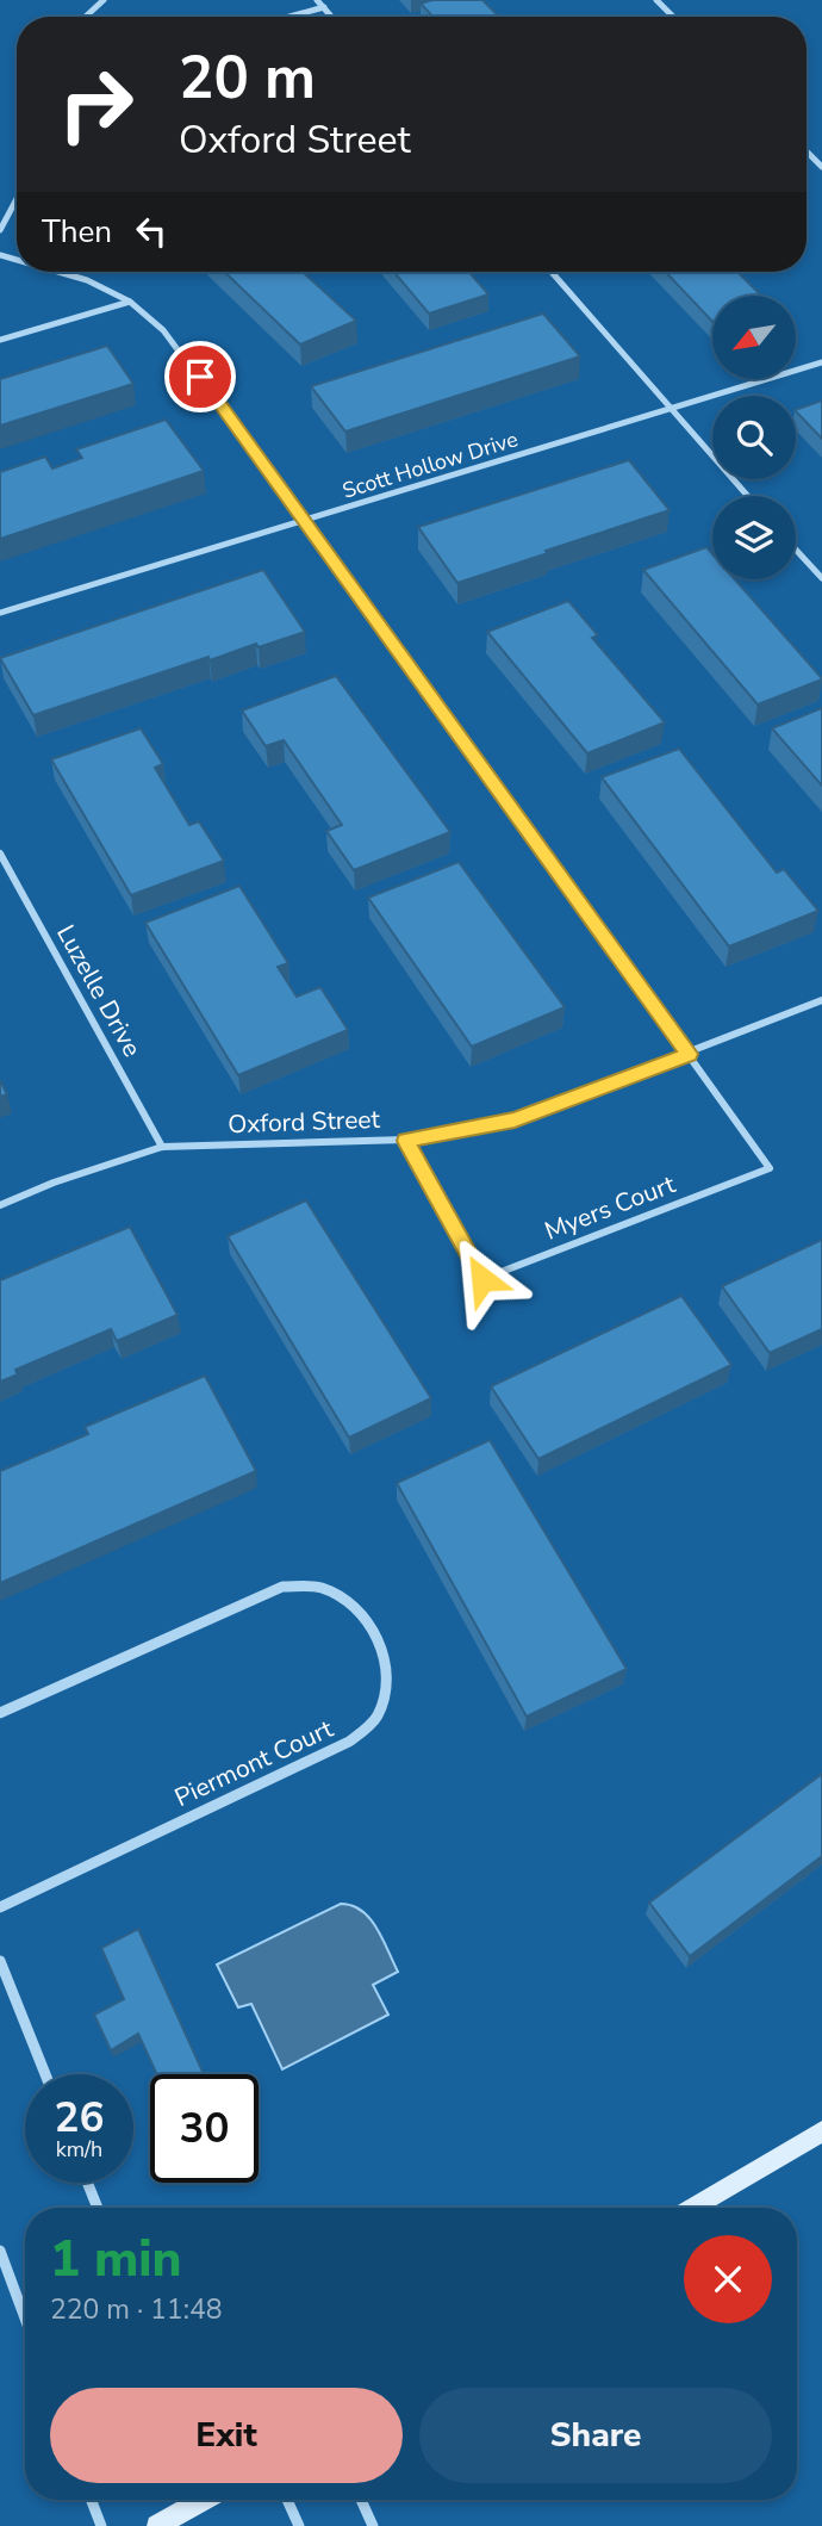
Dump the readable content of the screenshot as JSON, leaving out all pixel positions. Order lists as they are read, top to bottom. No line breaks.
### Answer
{"streets":{"street":["Scott Hollow Drive","Luzelle Drive","Oxford Street","Myers Court","Piermont Court"]},"crossings":[["Luzelle Drive","Oxford Street"],["Oxford Street","Myers Court"]],"north":"bottom left","page":{"turn":["20 m","Oxford Street"],"then":"Then","speed":"26 km/h","limit":"30","heading":["1 min","220 m · 11:48"],"buttons":["Exit","Share"]}}
